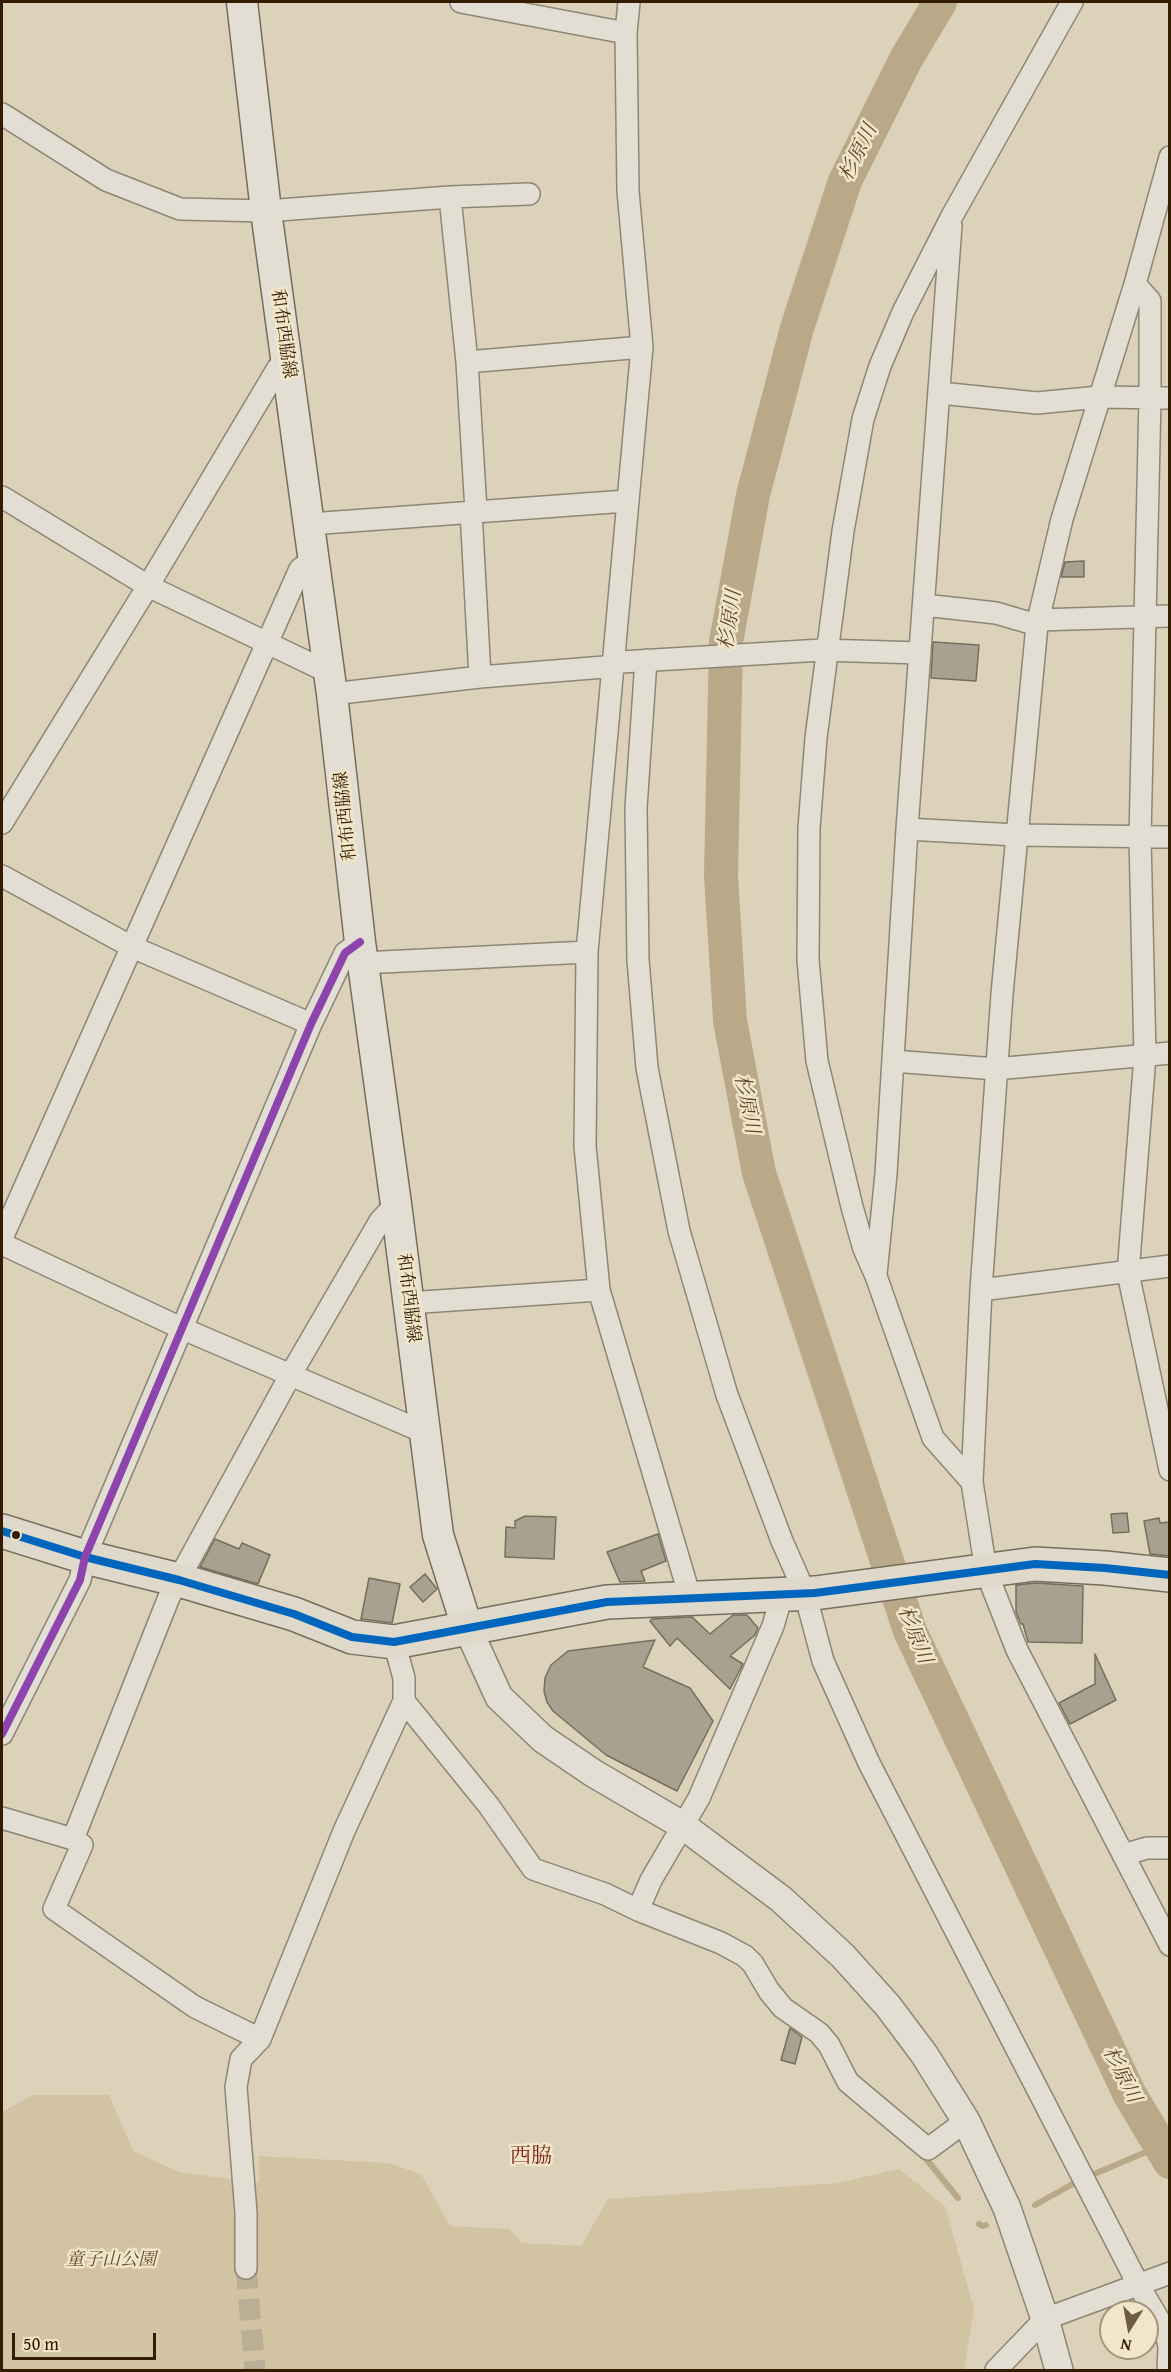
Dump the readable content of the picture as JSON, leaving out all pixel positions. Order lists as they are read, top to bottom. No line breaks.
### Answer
{"streets":{"main road":["和布西脇線"]},"districts":["西脇"],"water":["杉原川"],"parks":["童子山公園"],"scale_bar":"50 m","north":"bottom"}
